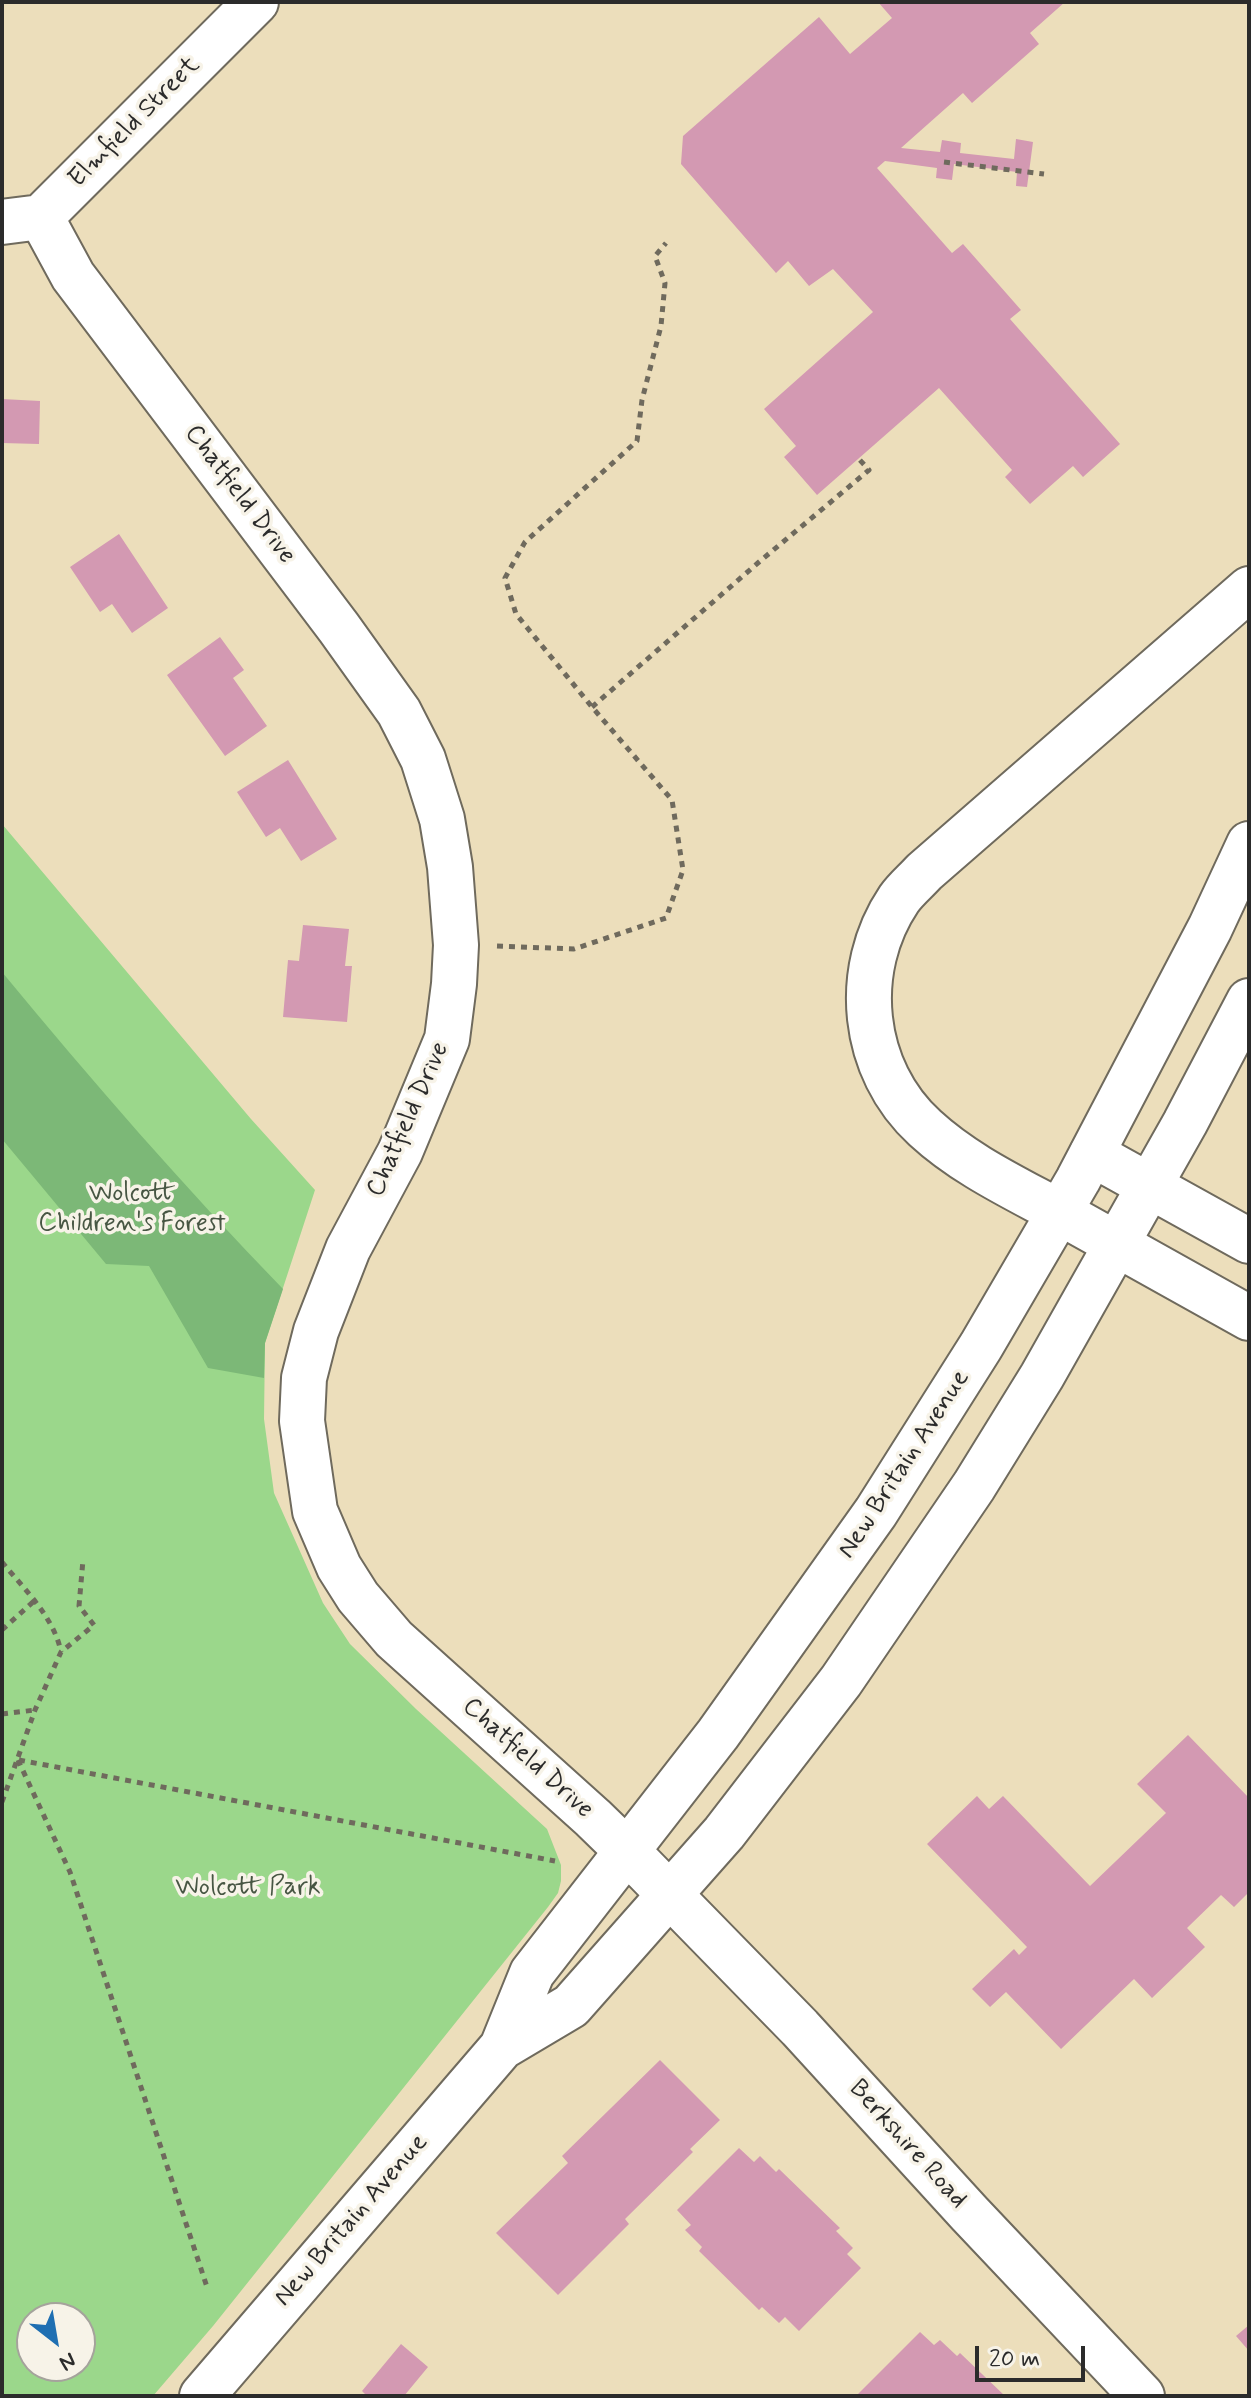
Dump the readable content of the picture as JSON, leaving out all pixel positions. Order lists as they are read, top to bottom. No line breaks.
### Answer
{"streets":{"main road":["Elmfield Street","Chatfield Drive","New Britain Avenue","Berkshire Road"]},"crossings":[["Elmfield Street","Chatfield Drive"],["Chatfield Drive","New Britain Avenue"],["Chatfield Drive","Berkshire Road"],["New Britain Avenue","Berkshire Road"]],"parks":["Wolcott Children's Forest","Wolcott Park"],"scale_bar":"20 m","north":"bottom right"}
